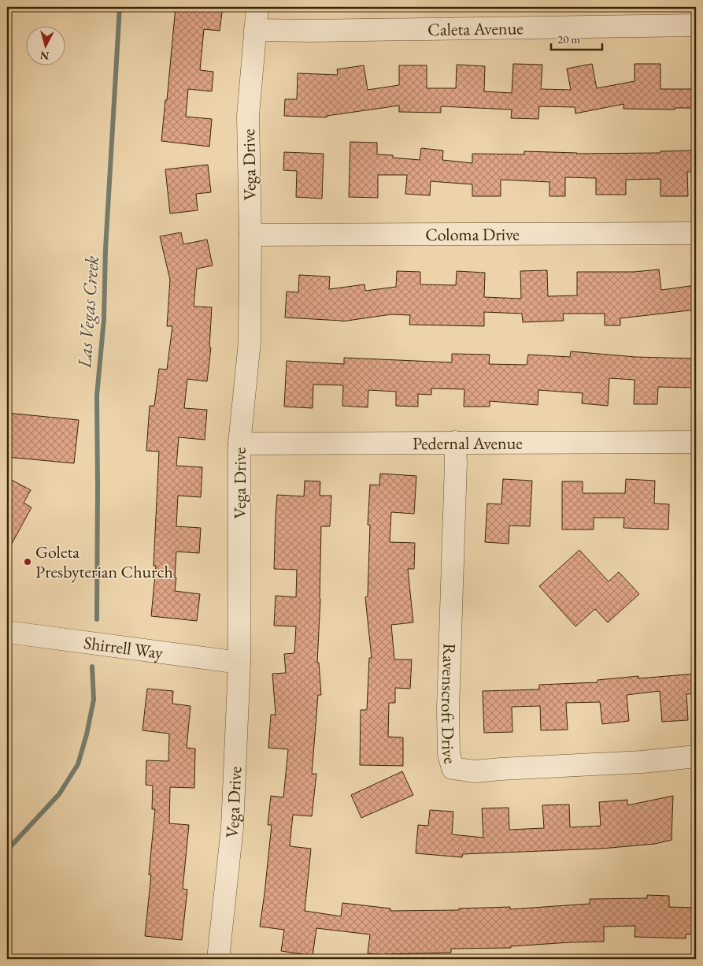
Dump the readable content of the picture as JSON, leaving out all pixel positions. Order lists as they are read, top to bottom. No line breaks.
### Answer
{"streets":{"street":["Caleta Avenue","Vega Drive","Coloma Drive","Pedernal Avenue","Shirrell Way","Ravenscroft Drive"]},"crossings":[["Caleta Avenue","Vega Drive"],["Vega Drive","Coloma Drive"],["Vega Drive","Pedernal Avenue"],["Vega Drive","Shirrell Way"],["Pedernal Avenue","Ravenscroft Drive"]],"water":["Las Vegas Creek"],"places":["Goleta Presbyterian Church"],"scale_bar":"20 m","north":"bottom"}
